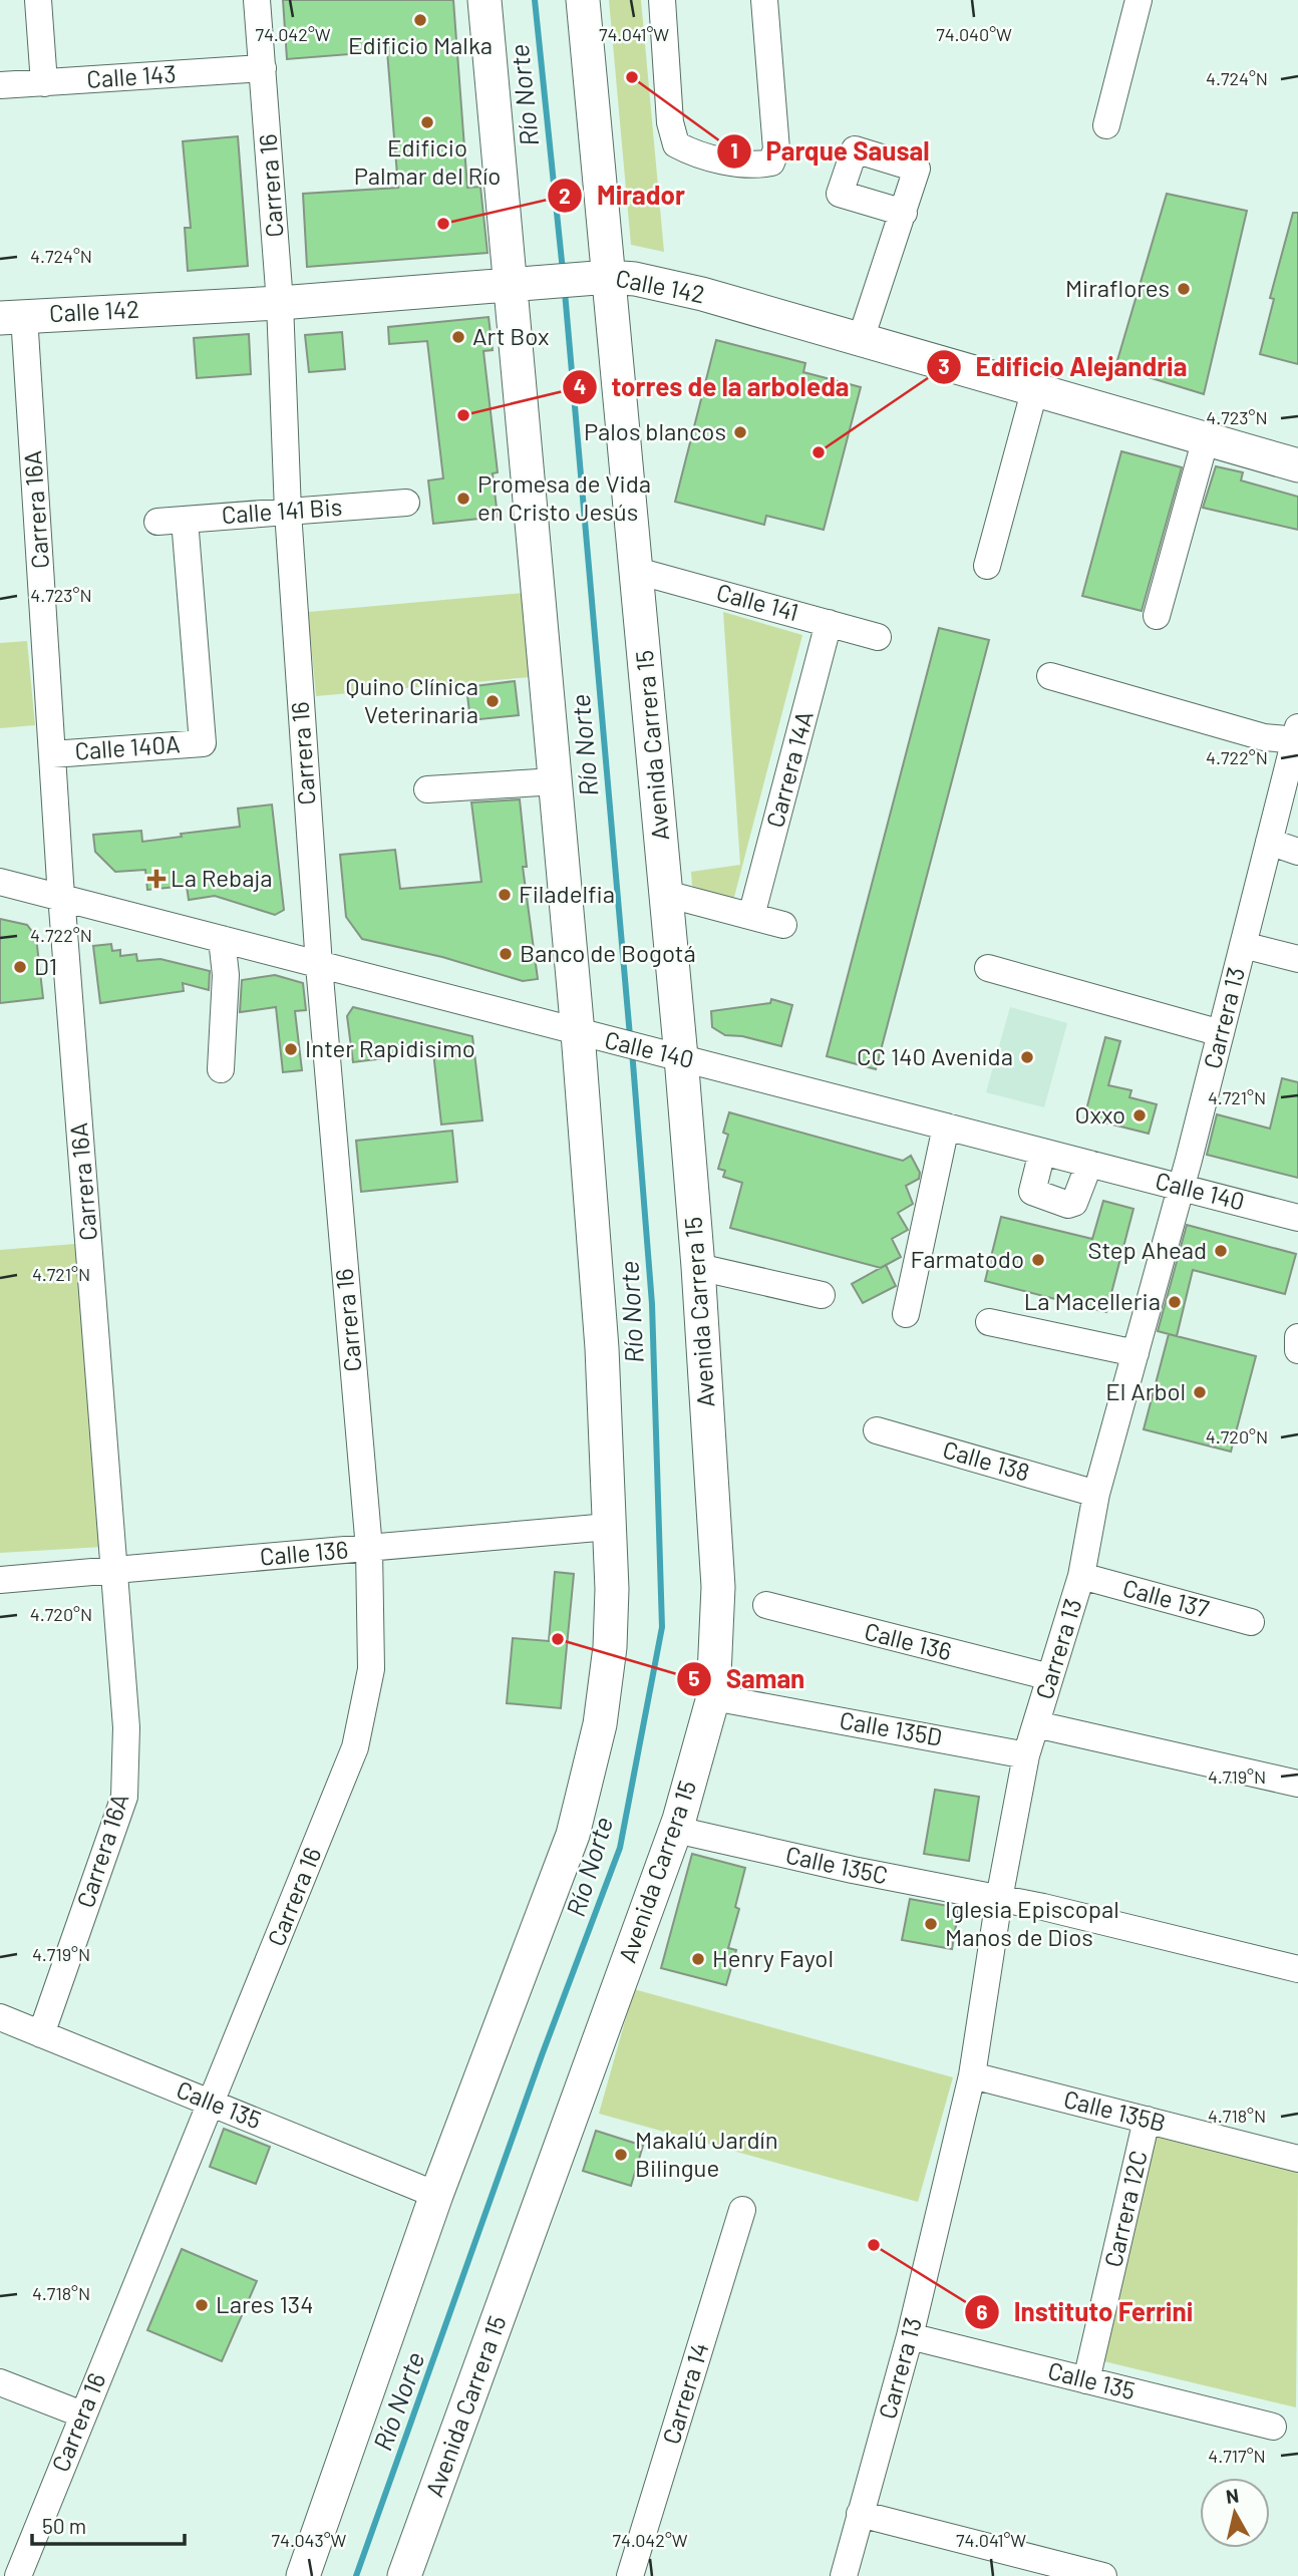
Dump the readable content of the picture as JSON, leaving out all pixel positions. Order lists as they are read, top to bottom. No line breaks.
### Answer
{"streets":{"main road":["Calle 142","Avenida Carrera 15"],"street":["Calle 143","Carrera 16","Carrera 16A","Calle 141 Bis","Calle 141","Calle 140A","Carrera 14A","Carrera 13","Calle 140","Calle 138","Calle 136","Calle 137","Calle 135D","Calle 135C","Calle 135","Calle 135B","Carrera 12C","Carrera 14"]},"crossings":[["Calle 143","Carrera 16"],["Carrera 16","Calle 142"],["Carrera 16","Calle 141 Bis"],["Carrera 16","Calle 140"],["Carrera 16","Calle 136"],["Carrera 16","Calle 135"],["Calle 142","Carrera 16A"],["Calle 142","Avenida Carrera 15"],["Carrera 16A","Calle 140A"],["Carrera 16A","Calle 140"],["Carrera 16A","Calle 136"],["Carrera 16A","Calle 135"],["Calle 141 Bis","Calle 140A"],["Calle 141","Avenida Carrera 15"],["Calle 141","Carrera 14A"],["Avenida Carrera 15","Calle 140"],["Avenida Carrera 15","Calle 135D"],["Avenida Carrera 15","Calle 135C"],["Carrera 13","Calle 140"],["Carrera 13","Calle 138"],["Carrera 13","Calle 136"],["Carrera 13","Calle 137"],["Carrera 13","Calle 135D"],["Carrera 13","Calle 135C"],["Carrera 13","Calle 135"],["Carrera 13","Calle 135B"],["Calle 135","Carrera 12C"],["Calle 135B","Carrera 12C"]],"water":["Río Norte"],"places":{"other":["Edificio Malka","Parque Sausal","Edificio Palmar del Río","Mirador","Miraflores","Art Box","torres de la arboleda","Palos blancos","Edificio Alejandria","Promesa de Vida en Cristo Jesús","Quino Clínica Veterinaria","Filadelfia","Banco de Bogotá","D1","Inter Rapidisimo","CC 140 Avenida","Oxxo","Step Ahead","Farmatodo","La Macelleria","El Arbol","Saman","Iglesia Episcopal Manos de Dios","Henry Fayol","Makalú Jardín Bilingue","Instituto Ferrini","Lares 134"],"health":["La Rebaja"]},"scale_bar":"50 m","north":"top","coordinates":["74.042°W","74.041°W","74.040°W","4.724°N","4.723°N","4.722°N","4.721°N","4.720°N","4.719°N","4.718°N","4.717°N","74.043°W"]}
